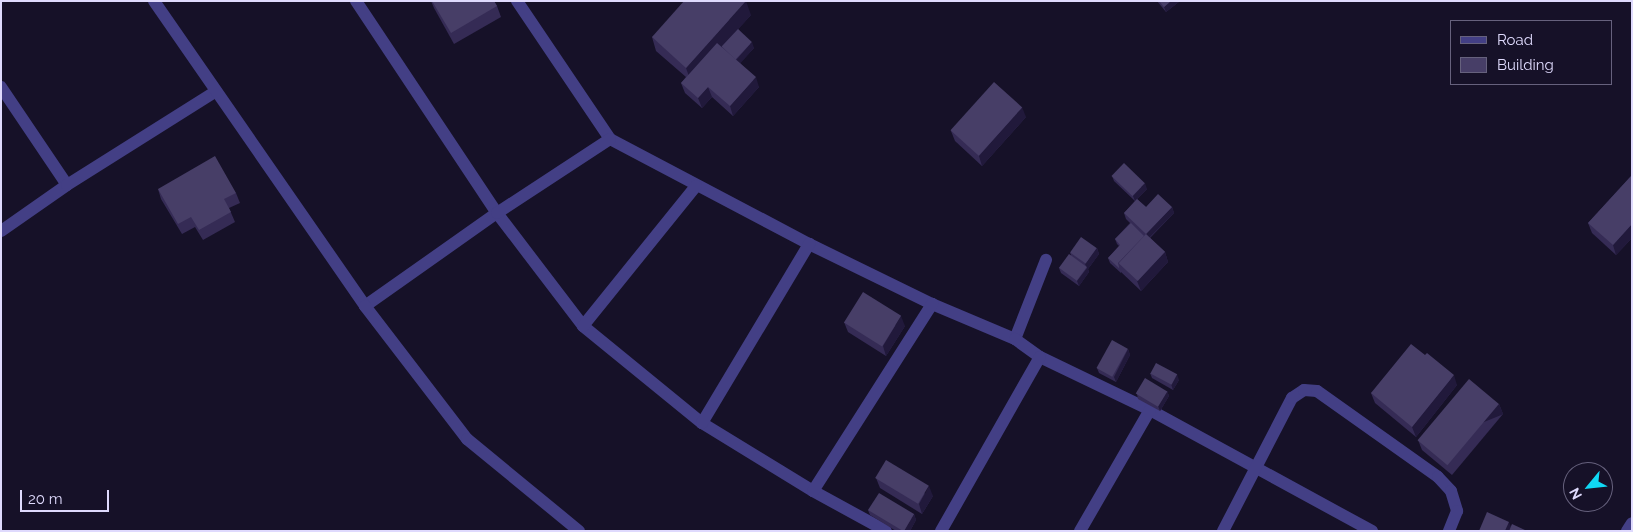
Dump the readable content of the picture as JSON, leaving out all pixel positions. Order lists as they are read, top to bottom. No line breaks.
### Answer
{"legend":["Road","Building"],"scale_bar":"20 m","north":"bottom left"}
